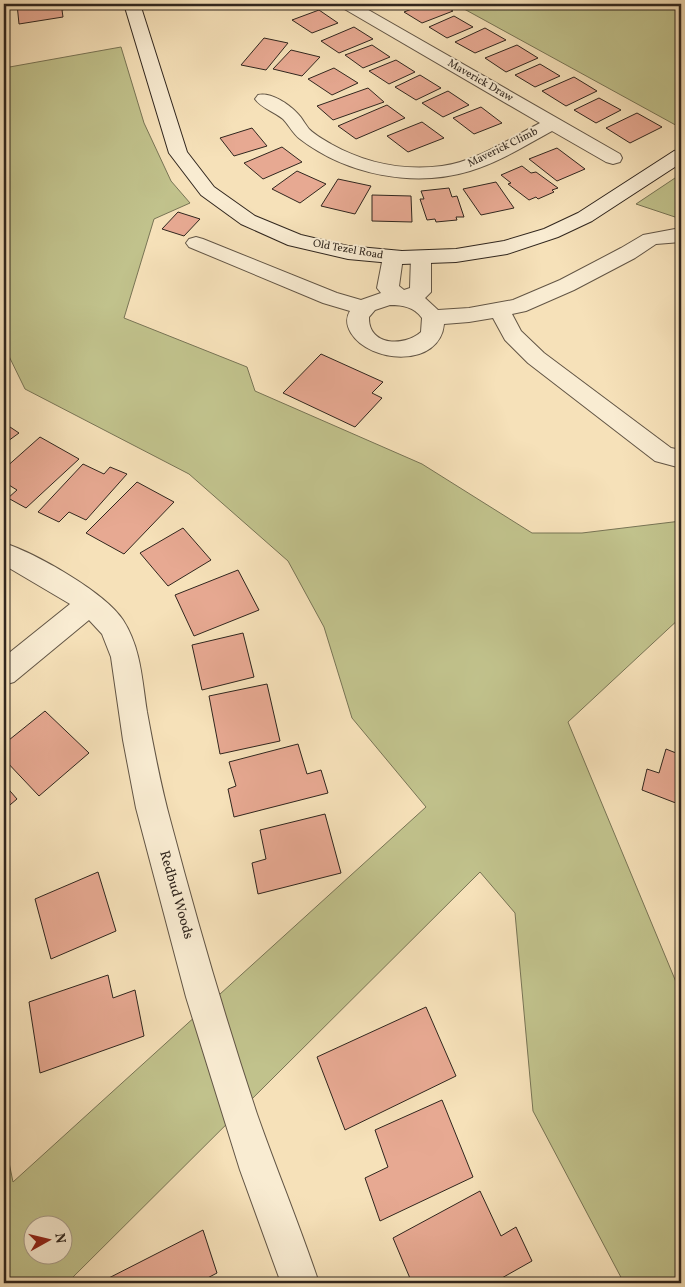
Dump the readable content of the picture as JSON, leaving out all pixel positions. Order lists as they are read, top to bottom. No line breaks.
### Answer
{"streets":{"street":["Maverick Draw","Maverick Climb","Old Tezel Road","Redbud Woods"]},"crossings":[["Maverick Draw","Maverick Climb"]],"north":"right"}
